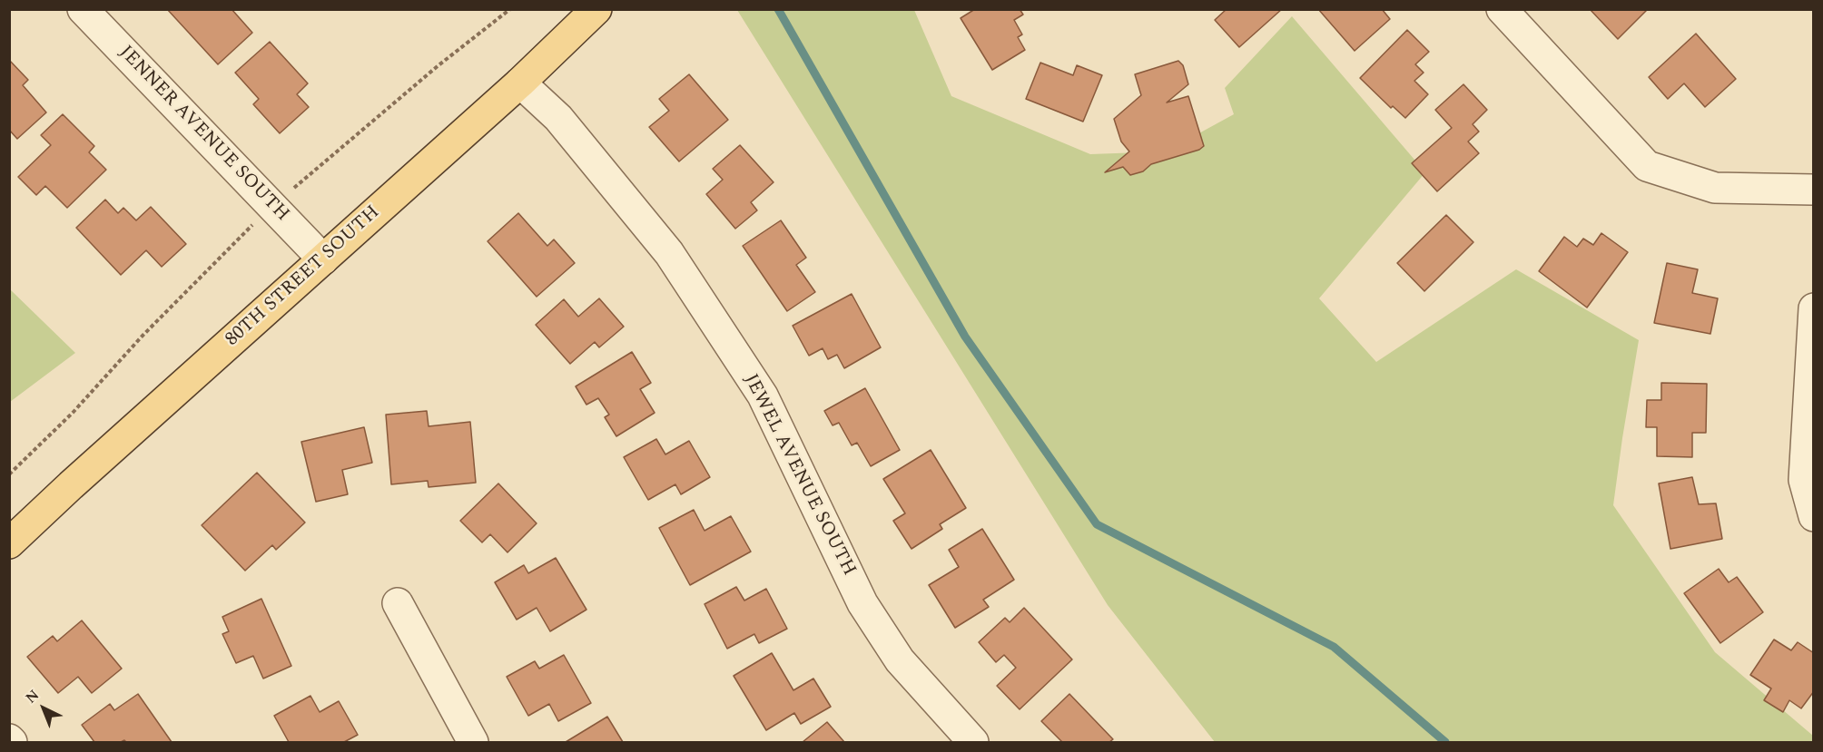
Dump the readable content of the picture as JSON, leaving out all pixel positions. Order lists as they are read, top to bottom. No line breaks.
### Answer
{"streets":{"main road":["80TH STREET SOUTH"],"street":["JENNER AVENUE SOUTH","JEWEL AVENUE SOUTH"]},"crossings":[["JENNER AVENUE SOUTH","80TH STREET SOUTH"],["80TH STREET SOUTH","JEWEL AVENUE SOUTH"]],"north":"top left"}
